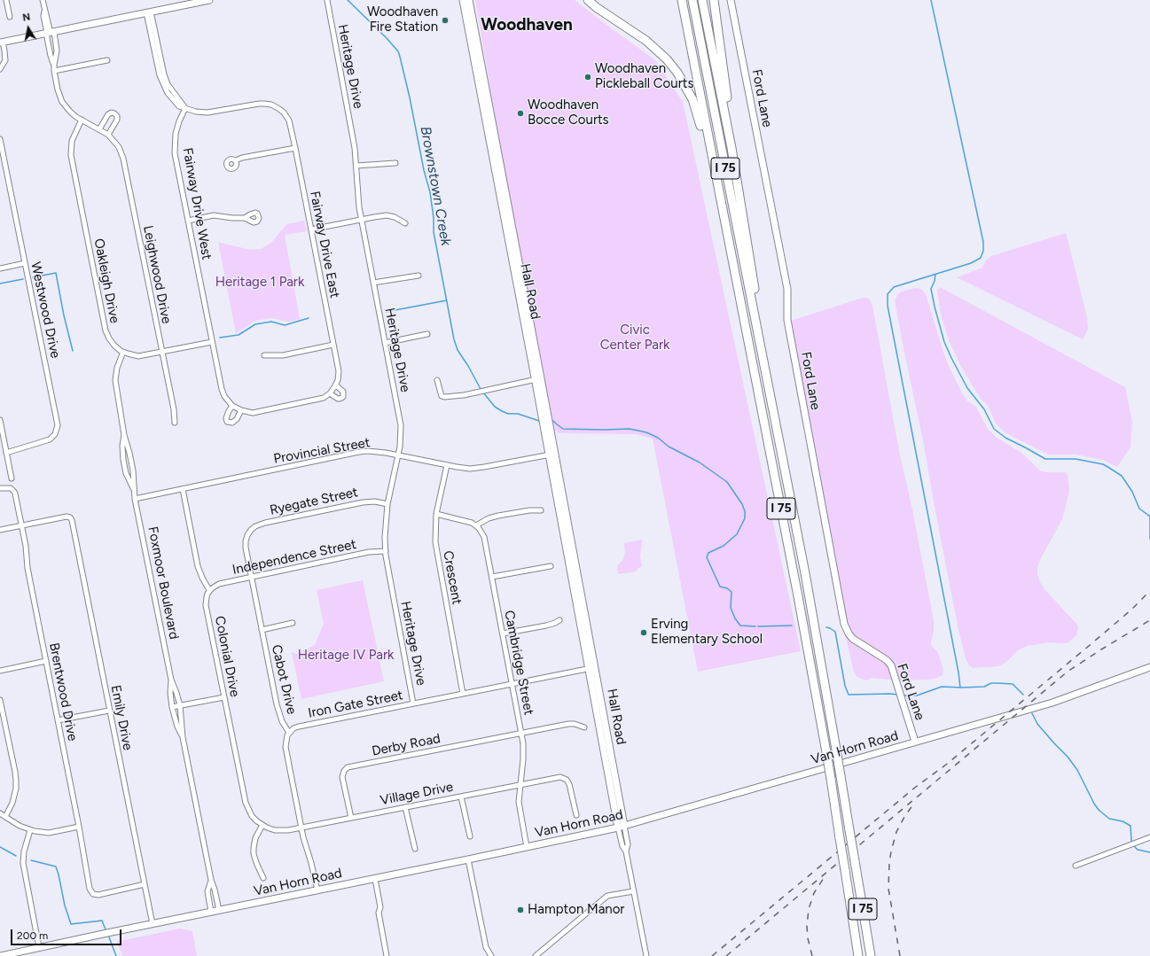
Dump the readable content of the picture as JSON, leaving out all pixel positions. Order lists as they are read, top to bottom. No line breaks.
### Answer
{"streets":{"highway":["I 75"],"street":["Heritage Drive","Ford Lane","Fairway Drive West","Fairway Drive East","Leighwood Drive","Oakleigh Drive","Hall Road","Westwood Drive","Provincial Street","Ryegate Street","Independence Street","Crescent","Foxmoor Boulevard","Colonial Drive","Cambridge Street","Cabot Drive","Brentwood Drive","Iron Gate Street","Emily Drive","Derby Road","Van Horn Road","Village Drive"]},"crossings":[["Heritage Drive","Provincial Street"],["Heritage Drive","Ryegate Street"],["Heritage Drive","Independence Street"],["Heritage Drive","Iron Gate Street"],["Ford Lane","Van Horn Road"],["Fairway Drive West","Fairway Drive East"],["Leighwood Drive","Oakleigh Drive"],["Oakleigh Drive","Foxmoor Boulevard"],["Hall Road","Provincial Street"],["Hall Road","Iron Gate Street"],["Hall Road","Van Horn Road"],["Provincial Street","Crescent"],["Provincial Street","Foxmoor Boulevard"],["Ryegate Street","Cabot Drive"],["Independence Street","Colonial Drive"],["Independence Street","Cabot Drive"],["Crescent","Iron Gate Street"],["Foxmoor Boulevard","Van Horn Road"],["Colonial Drive","Village Drive"],["Cambridge Street","Iron Gate Street"],["Cambridge Street","Derby Road"],["Cambridge Street","Van Horn Road"],["Cambridge Street","Village Drive"],["Cabot Drive","Iron Gate Street"],["Cabot Drive","Van Horn Road"],["Cabot Drive","Village Drive"],["Brentwood Drive","Emily Drive"],["Emily Drive","Van Horn Road"],["Derby Road","Village Drive"]],"districts":["Woodhaven"],"water":["Brownstown Creek"],"parks":["Heritage 1 Park","Civic Center Park","Heritage IV Park"],"places":["Woodhaven Fire Station","Woodhaven Pickleball Courts","Woodhaven Bocce Courts","Erving Elementary School","Hampton Manor"],"scale_bar":"200 m","north":"top"}
